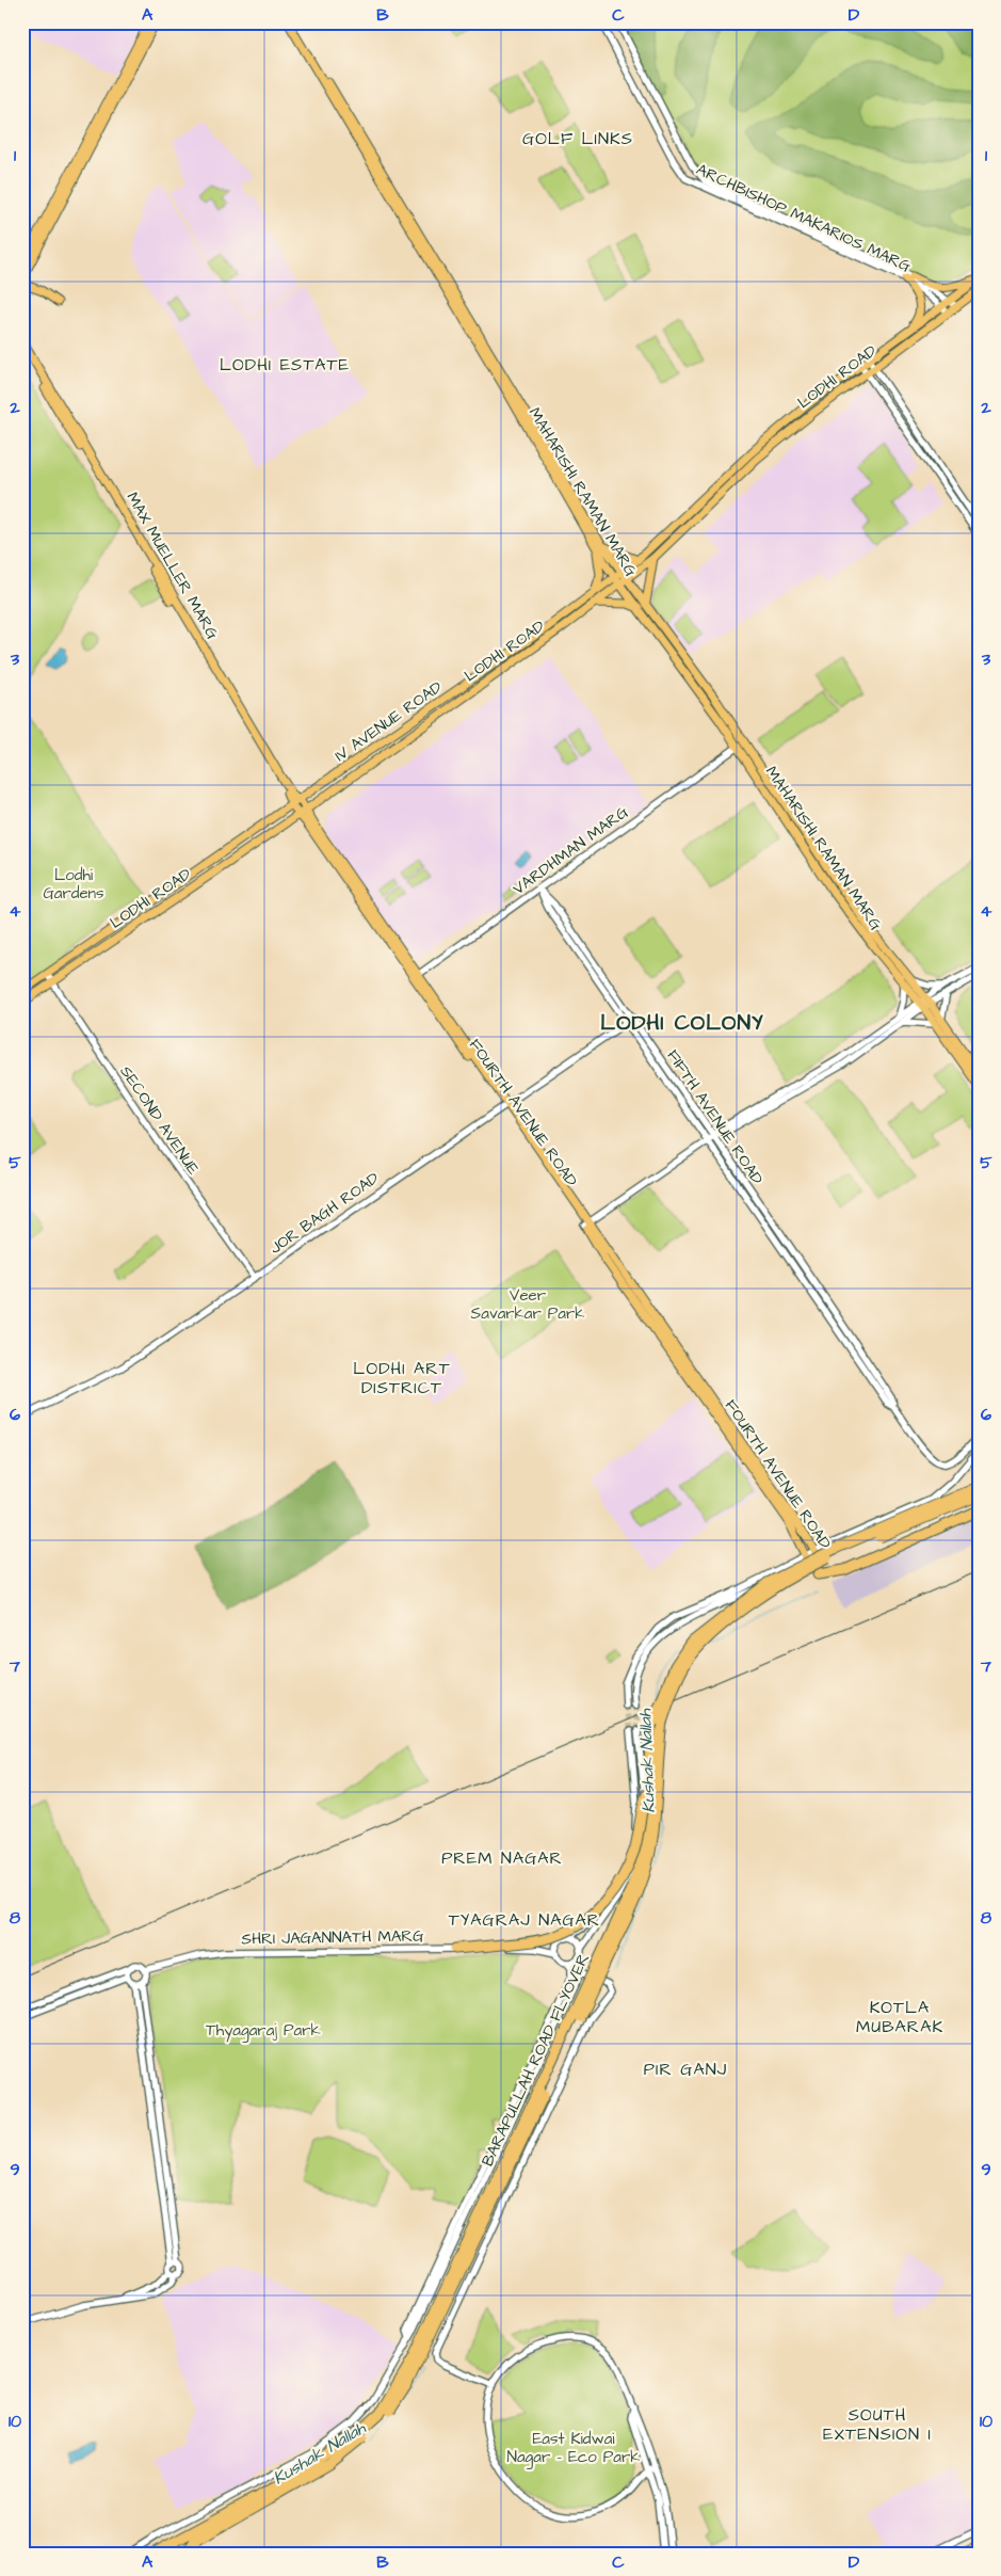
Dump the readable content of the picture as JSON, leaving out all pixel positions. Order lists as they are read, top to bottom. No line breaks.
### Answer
{"streets":{"highway":["BARAPULLAH ROAD FLYOVER"],"main road":["LODHI ROAD","MAHARISHI RAMAN MARG","MAX MUELLER MARG","IV AVENUE ROAD","FOURTH AVENUE ROAD"],"street":["ARCHBISHOP MAKARIOS MARG","VARDHMAN MARG","FIFTH AVENUE ROAD","SECOND AVENUE","JOR BAGH ROAD","SHRI JAGANNATH MARG"]},"crossings":[["ARCHBISHOP MAKARIOS MARG","LODHI ROAD"],["LODHI ROAD","MAHARISHI RAMAN MARG"],["LODHI ROAD","MAX MUELLER MARG"],["LODHI ROAD","IV AVENUE ROAD"],["LODHI ROAD","FOURTH AVENUE ROAD"],["LODHI ROAD","SECOND AVENUE"],["MAHARISHI RAMAN MARG","IV AVENUE ROAD"],["MAHARISHI RAMAN MARG","VARDHMAN MARG"],["MAX MUELLER MARG","IV AVENUE ROAD"],["MAX MUELLER MARG","FOURTH AVENUE ROAD"],["VARDHMAN MARG","FOURTH AVENUE ROAD"],["VARDHMAN MARG","FIFTH AVENUE ROAD"],["FOURTH AVENUE ROAD","JOR BAGH ROAD"],["FIFTH AVENUE ROAD","JOR BAGH ROAD"],["SECOND AVENUE","JOR BAGH ROAD"]],"districts":["GOLF LINKS","LODHI ESTATE","LODHI COLONY","LODHI ART DISTRICT","PREM NAGAR","TYAGRAJ NAGAR","KOTLA MUBARAK","PIR GANJ","SOUTH EXTENSION I"],"water":["Kushak Nallah"],"parks":["Lodhi Gardens","Veer Savarkar Park","Thyagaraj Park","East Kidwai Nagar - Eco Park"],"grid":{"columns":["A","B","C","D"],"rows":["1","2","3","4","5","6","7","8","9","10"]}}
